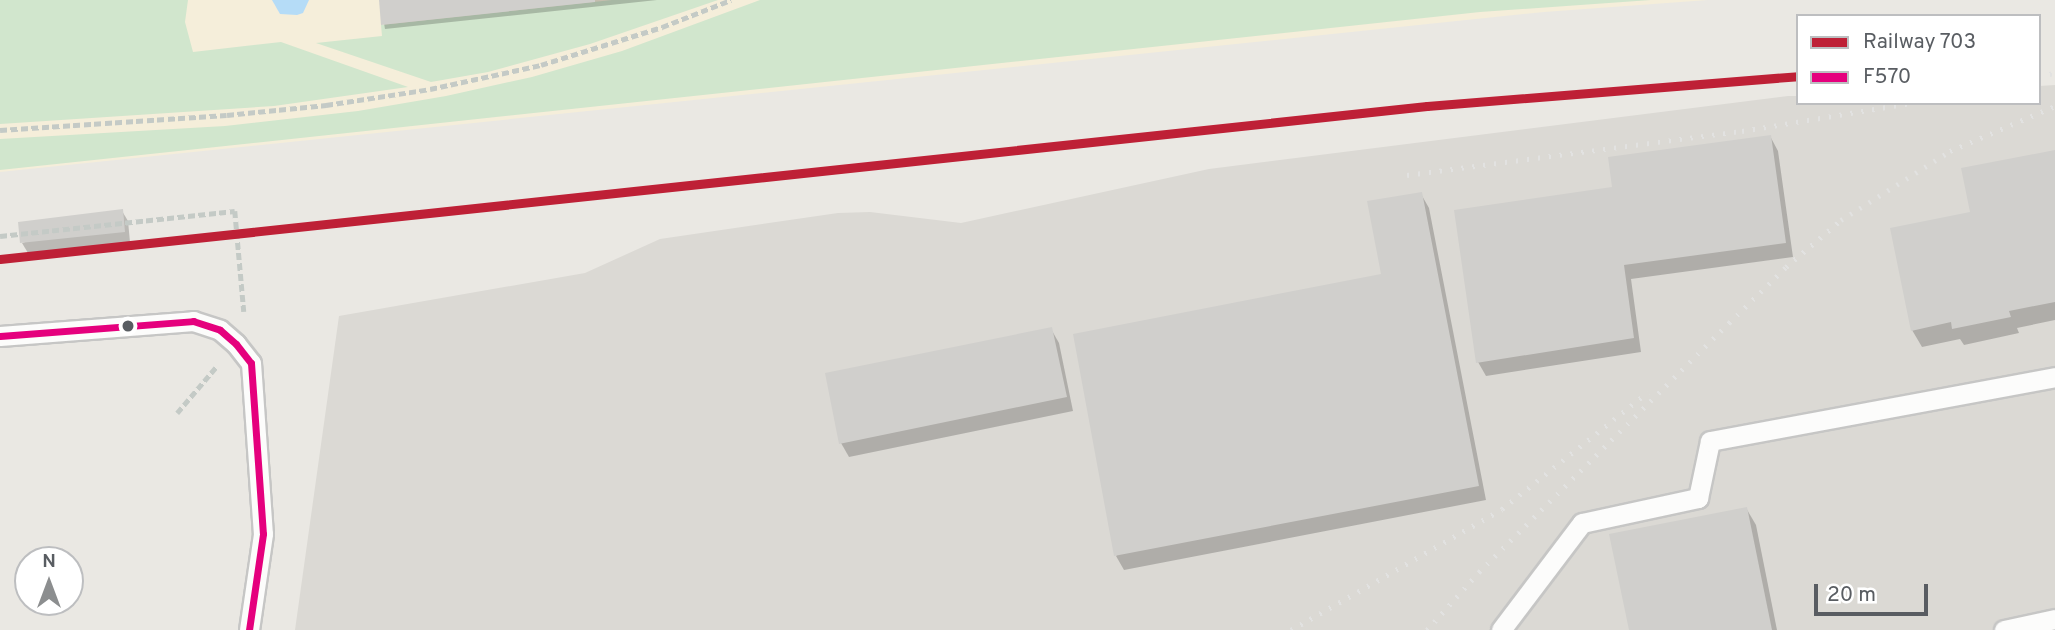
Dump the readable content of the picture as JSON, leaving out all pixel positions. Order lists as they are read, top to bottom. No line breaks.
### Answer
{"lines":["rail line 703","transit line F570"],"legend":["Railway 703","F570"],"scale_bar":"20 m","north":"top"}
